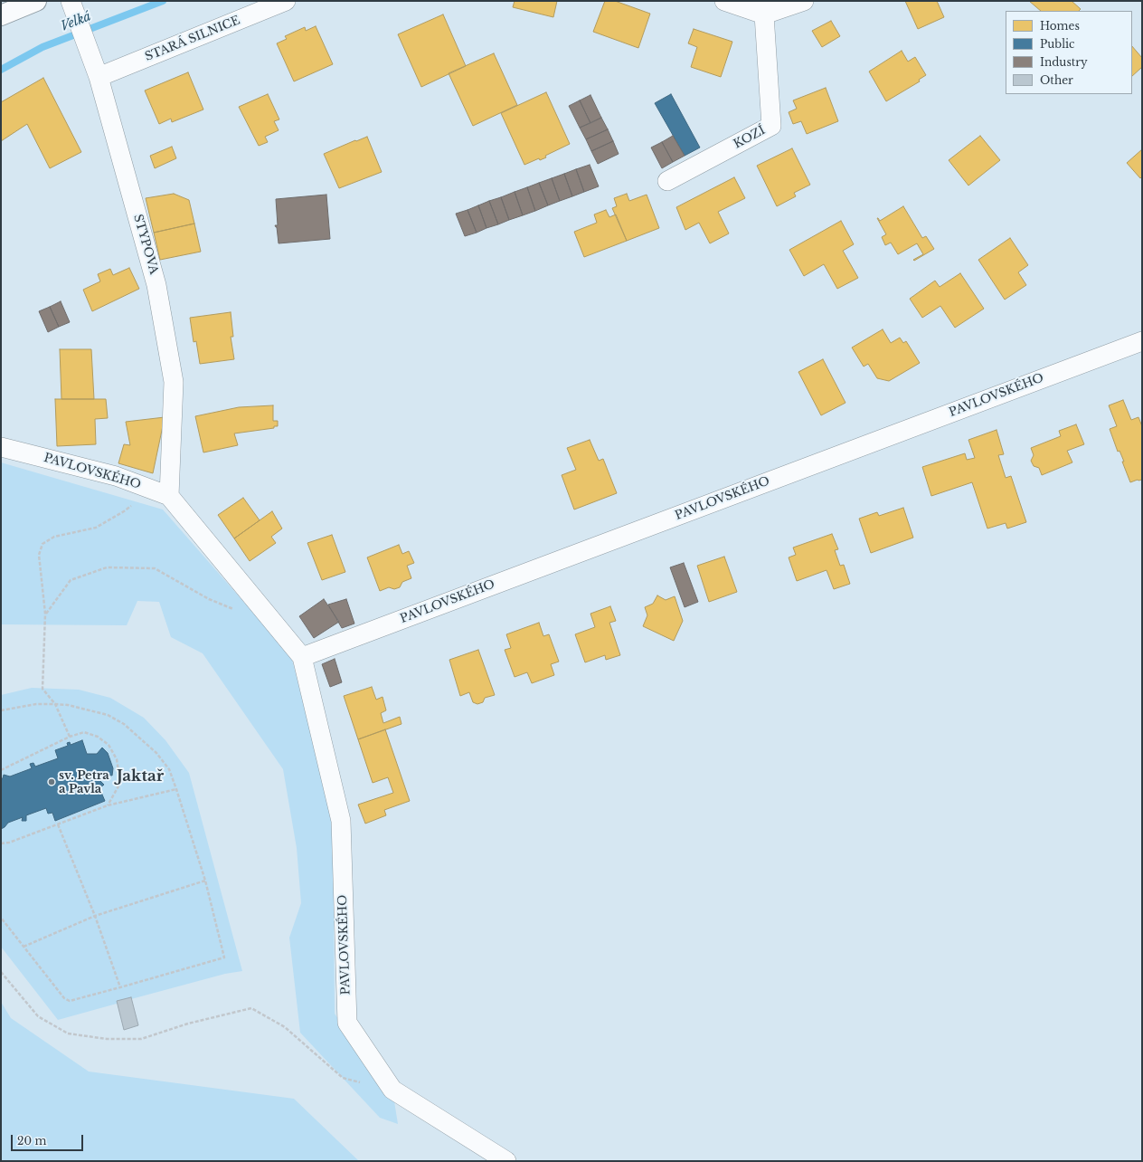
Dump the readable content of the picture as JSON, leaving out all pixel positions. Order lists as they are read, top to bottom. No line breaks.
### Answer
{"streets":{"street":["STARÁ SILNICE","KOZÍ","STYPOVA","PAVLOVSKÉHO"]},"crossings":[["STARÁ SILNICE","STYPOVA"],["STYPOVA","PAVLOVSKÉHO"]],"districts":["Jaktař"],"water":["Velká"],"places":["sv. Petra a Pavla"],"legend":["Homes","Public","Industry","Other"],"scale_bar":"20 m"}
